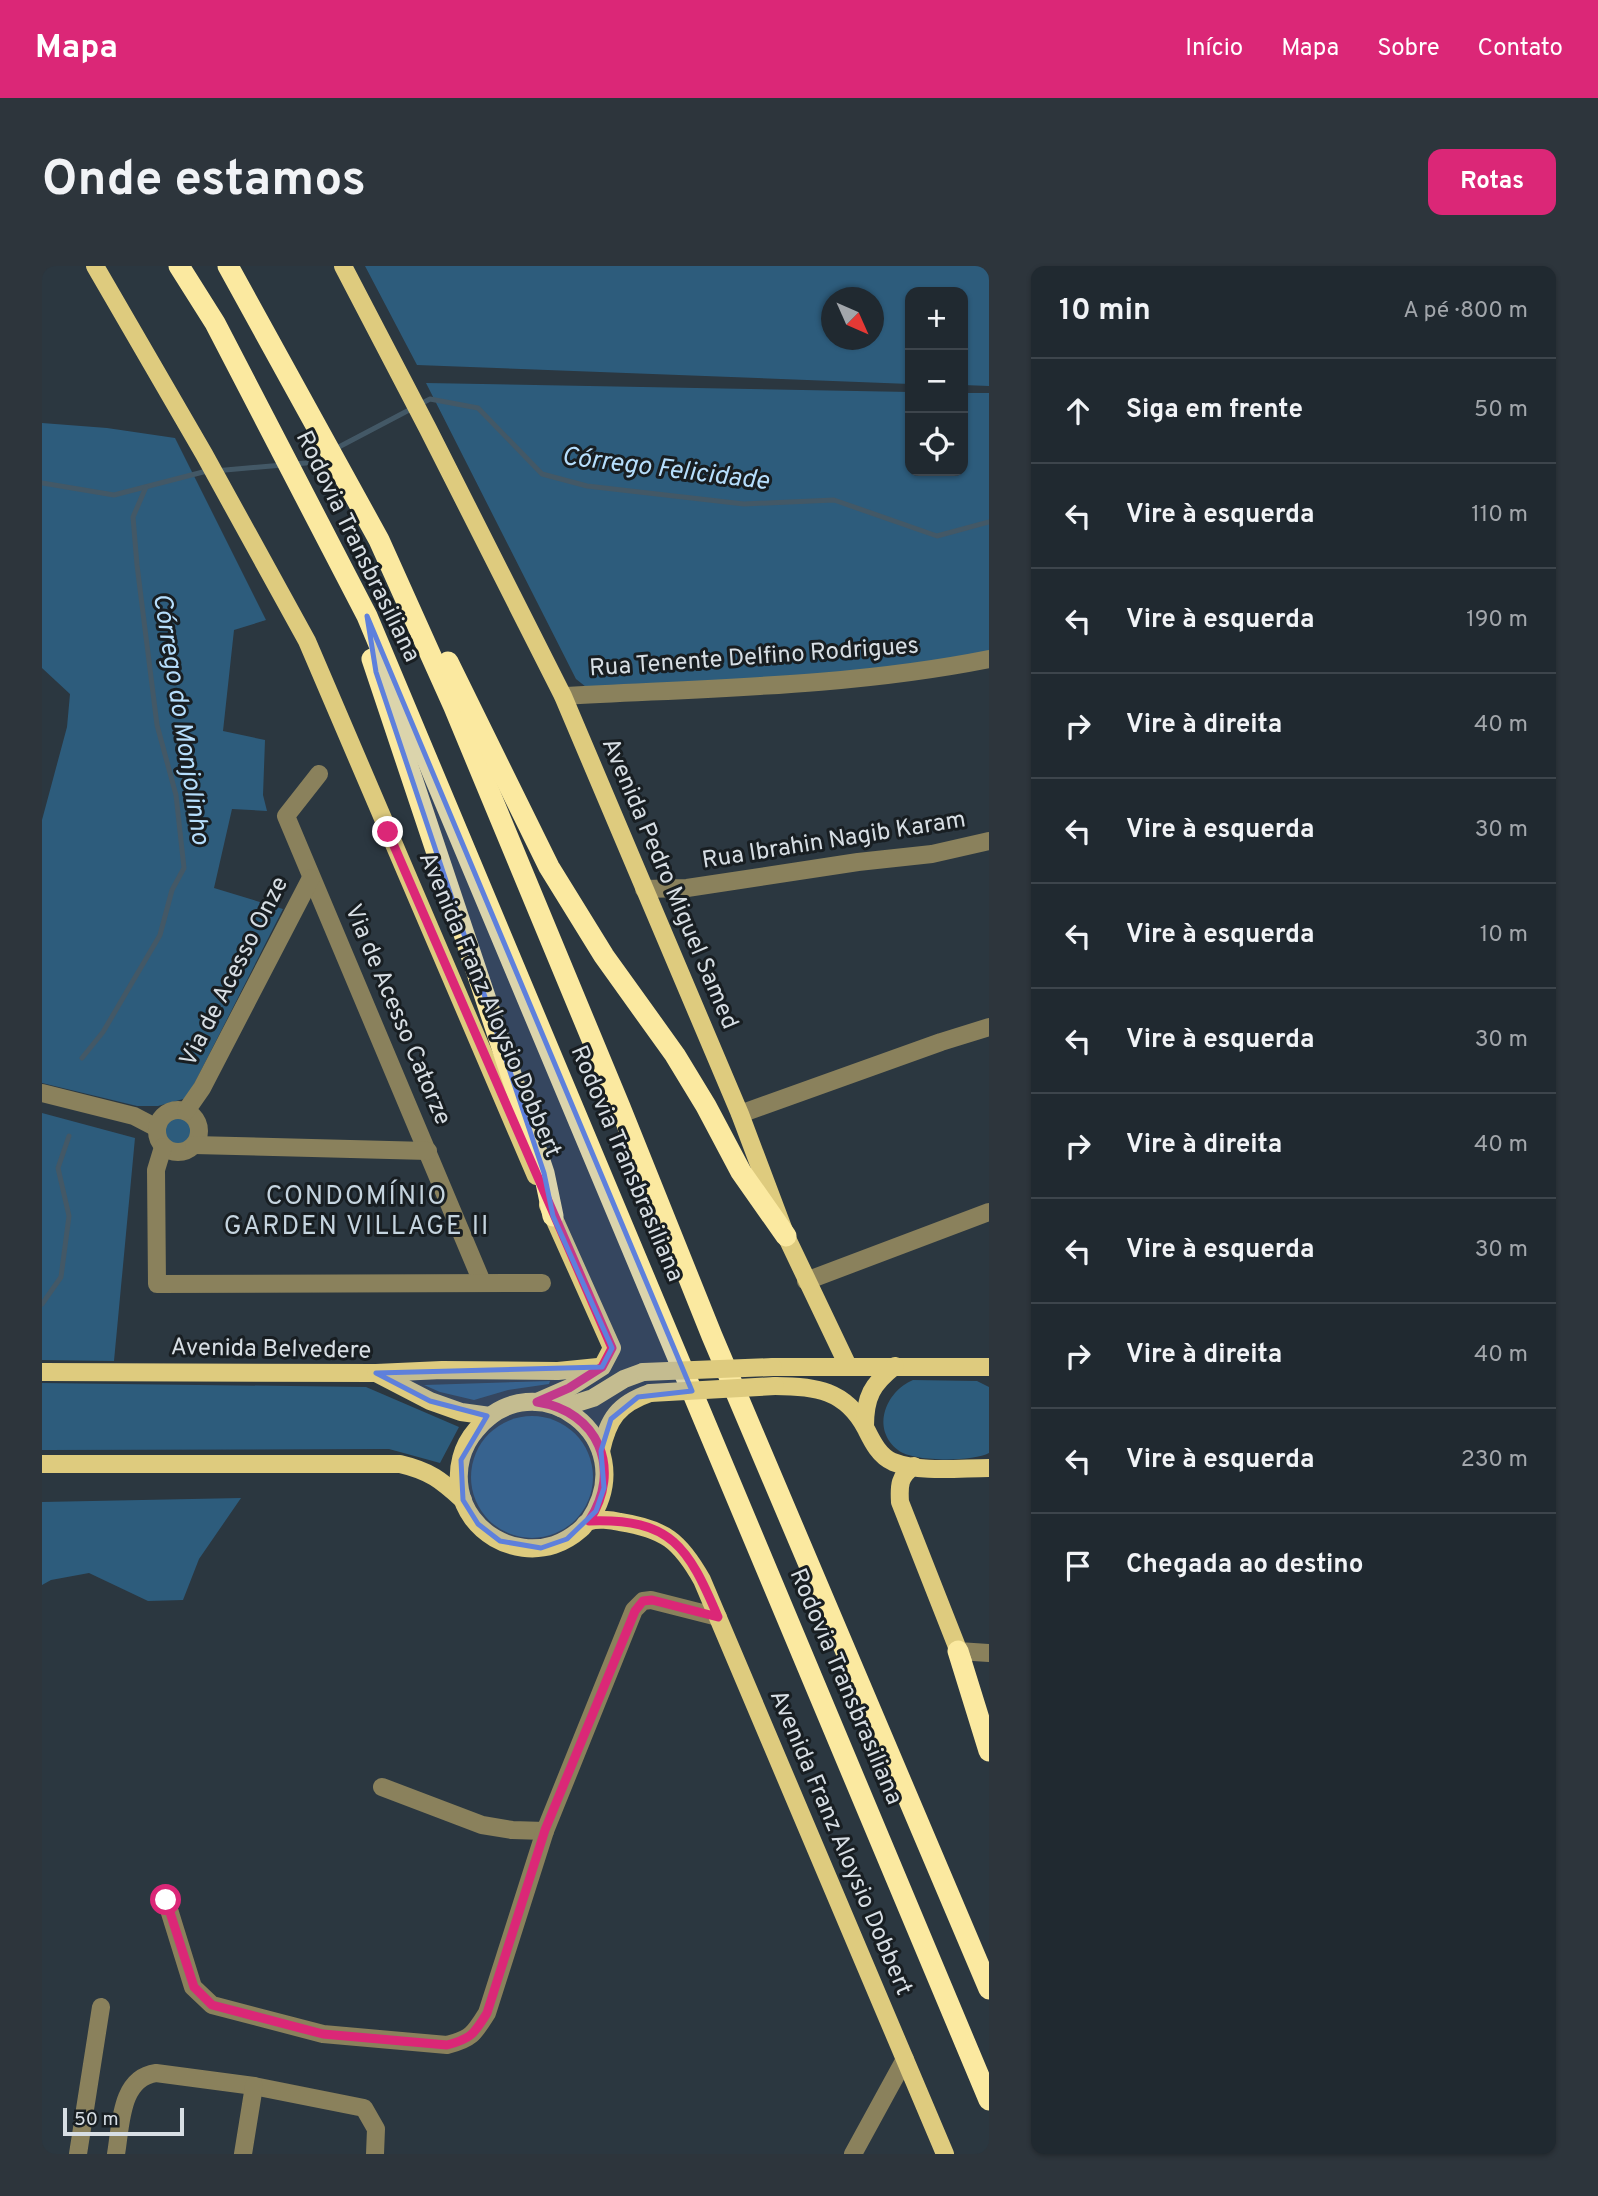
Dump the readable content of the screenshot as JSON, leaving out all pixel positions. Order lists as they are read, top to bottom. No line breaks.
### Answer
{"streets":{"highway":["Rodovia Transbrasiliana"],"main road":["Avenida Pedro Miguel Samed","Avenida Franz Aloysio Dobbert","Avenida Belvedere"],"street":["Rua Tenente Delfino Rodrigues","Rua Ibrahin Nagib Karam","Via de Acesso Onze","Via de Acesso Catorze"]},"crossings":[["Rua Tenente Delfino Rodrigues","Avenida Pedro Miguel Samed"],["Rua Ibrahin Nagib Karam","Avenida Pedro Miguel Samed"],["Via de Acesso Onze","Via de Acesso Catorze"],["Avenida Franz Aloysio Dobbert","Avenida Belvedere"]],"districts":["CONDOMÍNIO GARDEN VILLAGE II"],"water":["Córrego Felicidade","Córrego do Monjolinho"],"scale_bar":"50 m","north":"bottom right","page":{"header":"Mapa","nav":["Início","Mapa","Sobre","Contato"],"buttons":"Rotas","title":"Onde estamos","heading":["10 min","A pé · 800 m"],"map_buttons":["+","−"],"list":[["Siga em frente","50 m"],["Vire à esquerda","110 m"],["Vire à esquerda","190 m"],["Vire à direita","40 m"],["Vire à esquerda","30 m"],["Vire à esquerda","10 m"],["Vire à esquerda","30 m"],["Vire à direita","40 m"],["Vire à esquerda","30 m"],["Vire à direita","40 m"],["Vire à esquerda","230 m"],"Chegada ao destino"],"scale":"50 m"}}
